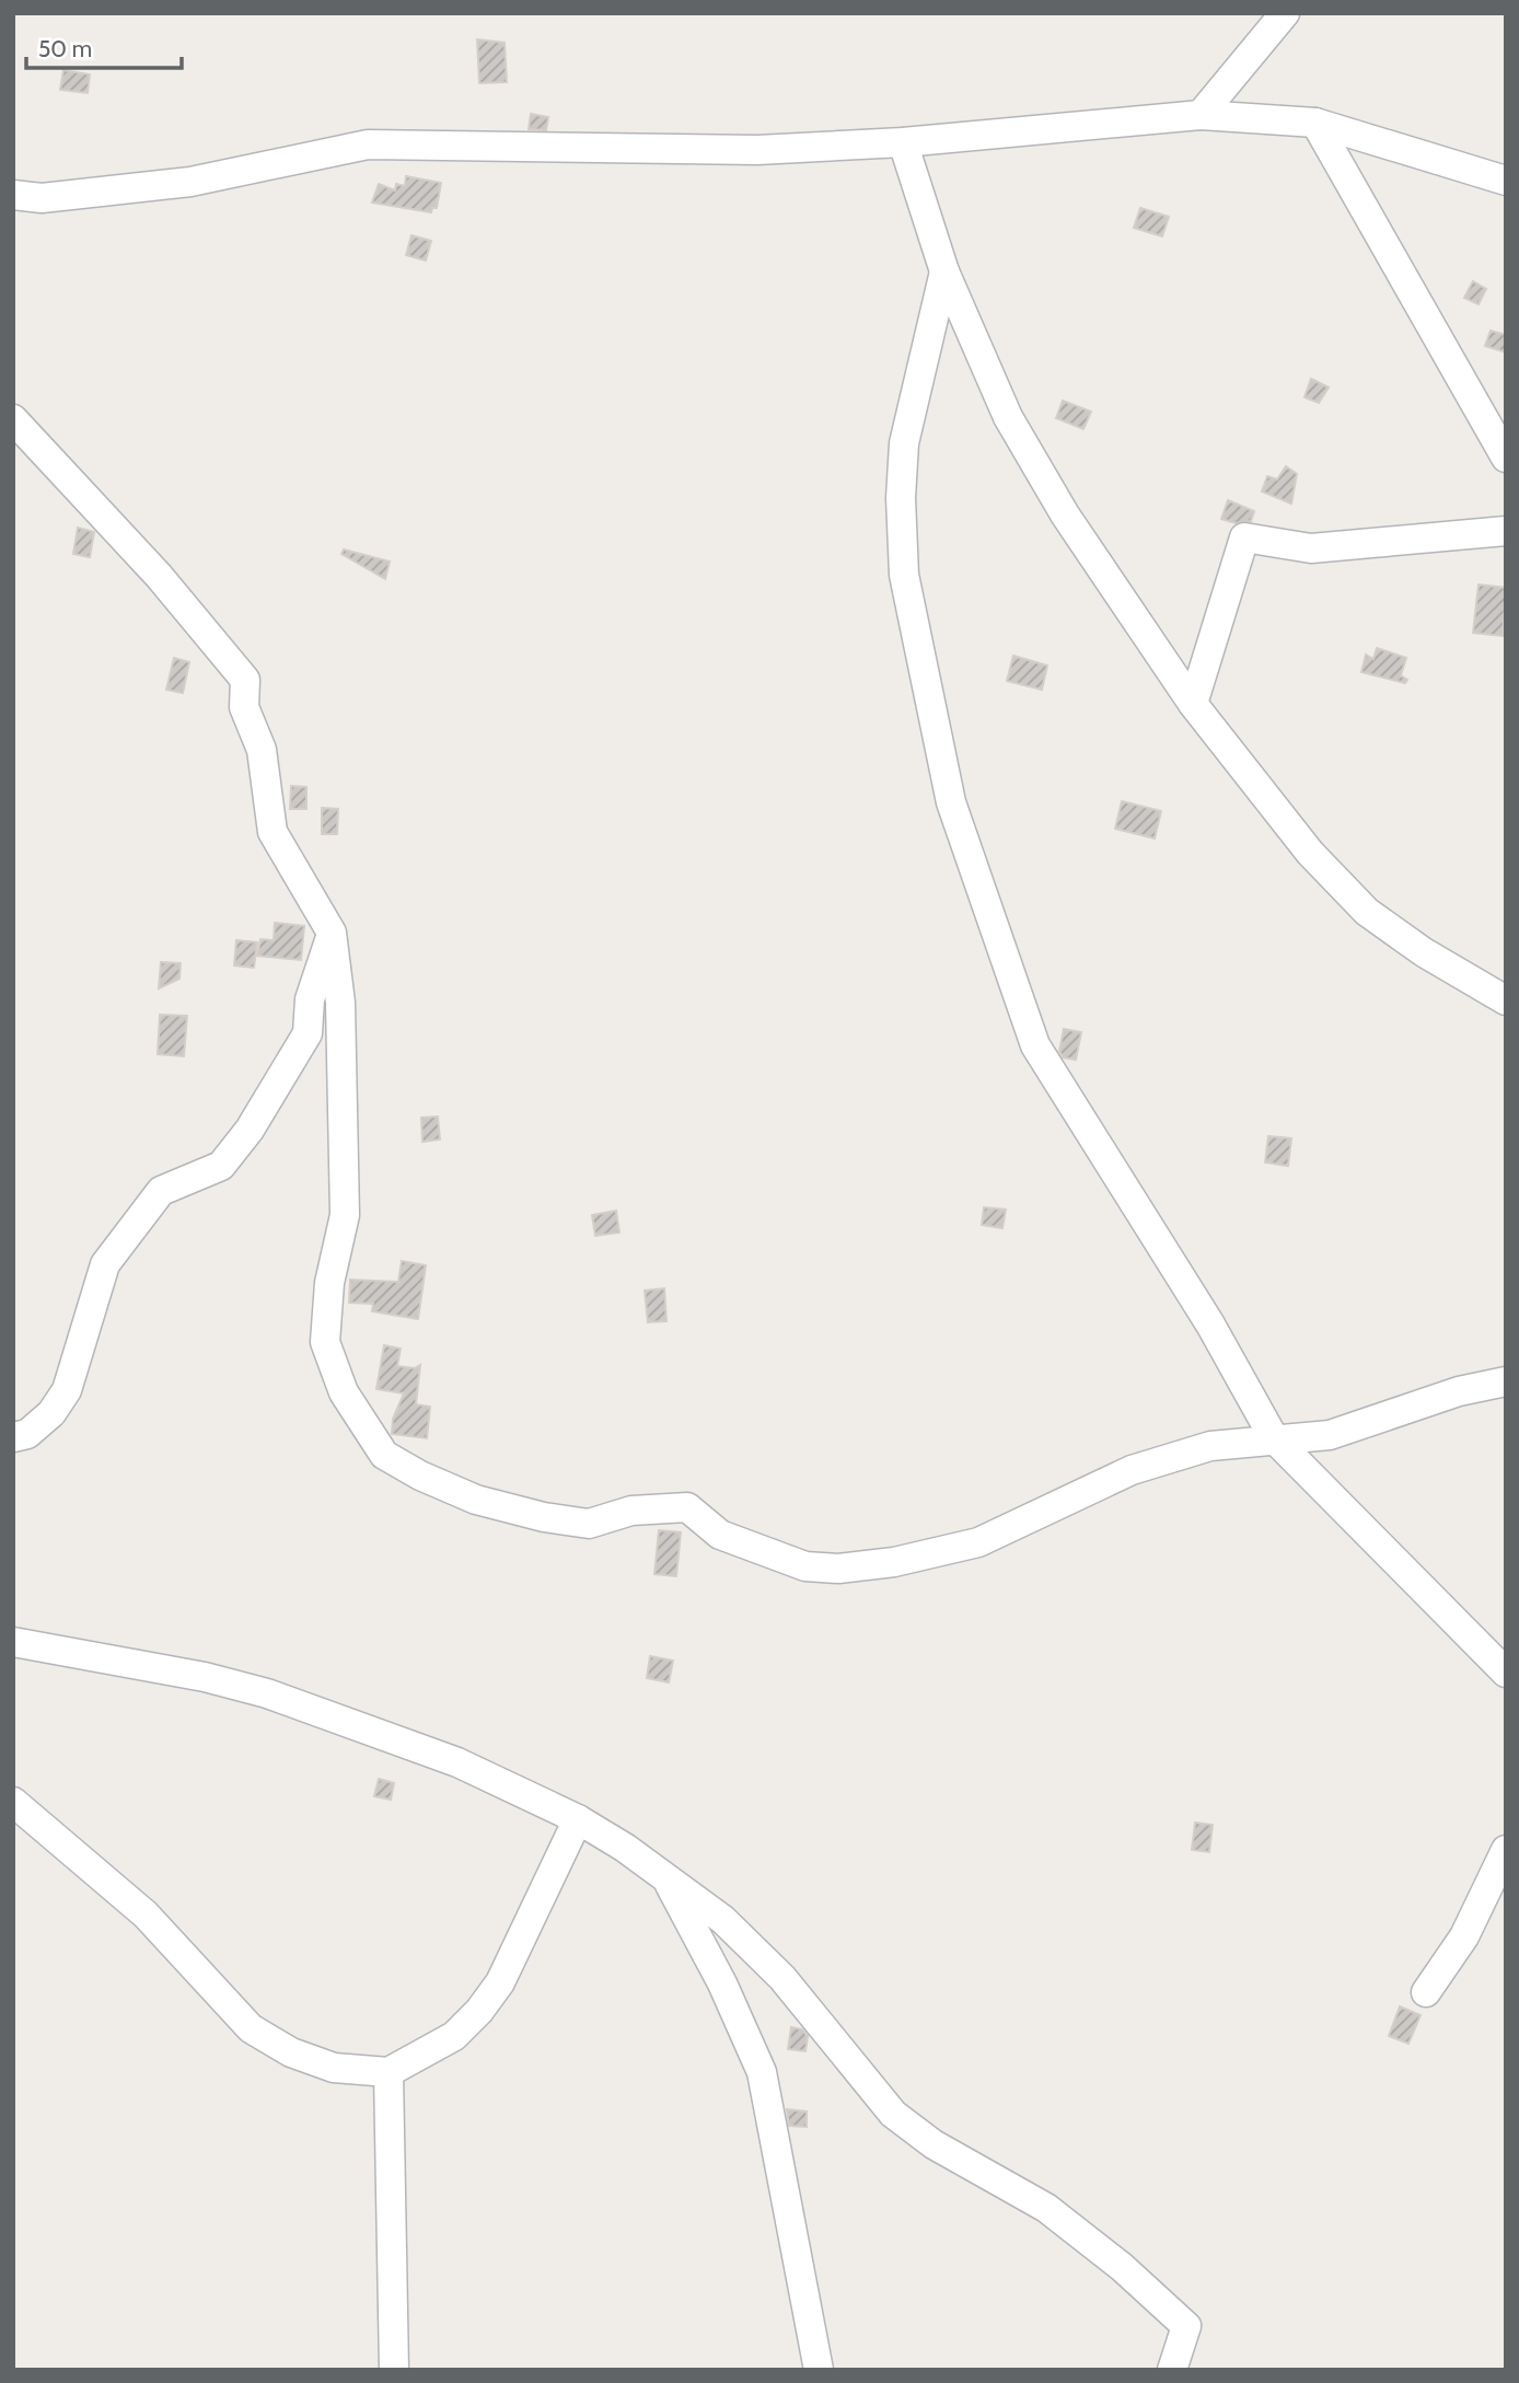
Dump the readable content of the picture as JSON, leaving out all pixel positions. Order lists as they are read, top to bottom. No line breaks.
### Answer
{"scale_bar":"50 m"}
